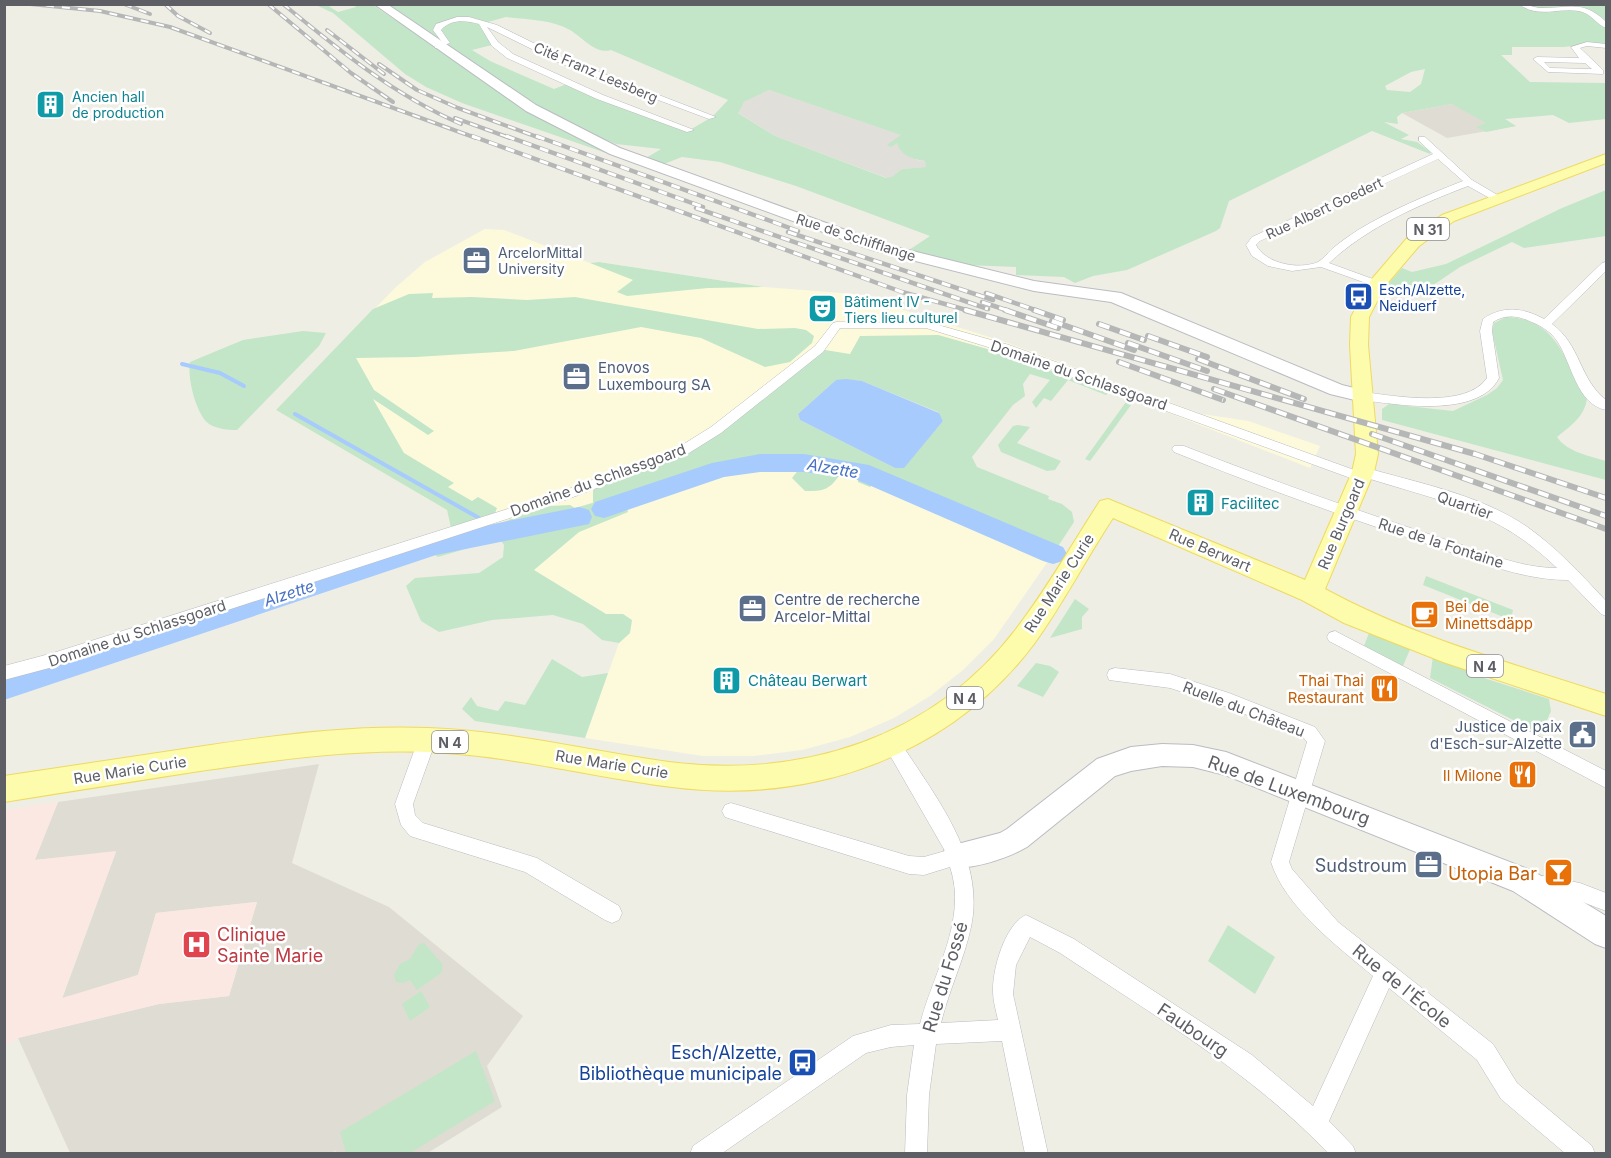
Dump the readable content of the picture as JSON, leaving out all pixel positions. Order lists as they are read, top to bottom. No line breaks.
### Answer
{"streets":{"main road":["N 31","Rue Burgoard","Rue Berwart","Rue Marie Curie","N 4"],"street":["Cité Franz Leesberg","Rue Albert Goedert","Rue de Schifflange","Domaine du Schlassgoard","Quartier","Rue de la Fontaine","Ruelle du Château","Rue de Luxembourg","Rue du Fossé","Rue de l'École","Faubourg"]},"crossings":[["Cité Franz Leesberg","Rue de Schifflange"],["N 31","Rue de Schifflange"],["N 31","Domaine du Schlassgoard"],["N 31","Quartier"],["N 31","Rue Burgoard"],["Domaine du Schlassgoard","Quartier"],["Domaine du Schlassgoard","Rue Burgoard"],["Quartier","Rue Burgoard"],["Quartier","Rue de la Fontaine"],["Rue Burgoard","Rue de la Fontaine"],["Rue Burgoard","Rue Berwart"],["Rue Burgoard","N 4"],["Rue Berwart","Rue Marie Curie"],["Rue Berwart","N 4"],["Rue Marie Curie","Rue du Fossé"],["Ruelle du Château","Rue de Luxembourg"],["Ruelle du Château","Rue de l'École"],["Rue de Luxembourg","Rue du Fossé"],["Rue de Luxembourg","Rue de l'École"]],"water":["Alzette"],"places":{"building":["Ancien hall de production","Facilitec","Château Berwart"],"office":["ArcelorMittal University","Enovos Luxembourg SA","Centre de recherche Arcelor-Mittal","Sudstroum"],"bus stop":["Esch/Alzette, Neiduerf","Esch/Alzette, Bibliothèque municipale"],"theatre":["Bâtiment IV - Tiers lieu culturel"],"cafe":["Bei de Minettsdäpp"],"restaurant":["Thai Thai Restaurant","Il Milone"],"public building":["Justice de paix d'Esch-sur-Alzette"],"bar":["Utopia Bar"],"hospital":["Clinique Sainte Marie"]}}
